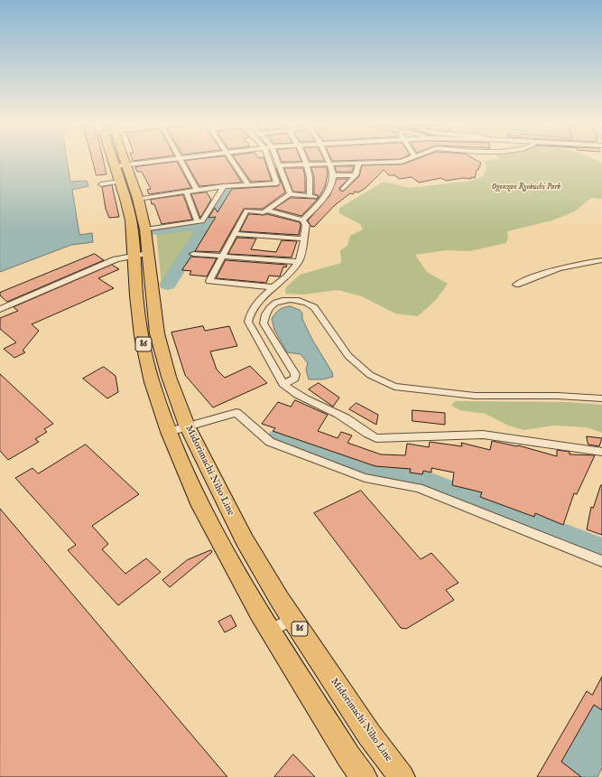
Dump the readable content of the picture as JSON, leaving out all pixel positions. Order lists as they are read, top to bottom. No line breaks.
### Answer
{"streets":{"main road":["86","Midorimachi Niho Line"]},"parks":["Ogonzan Ryokuchi Park"]}
